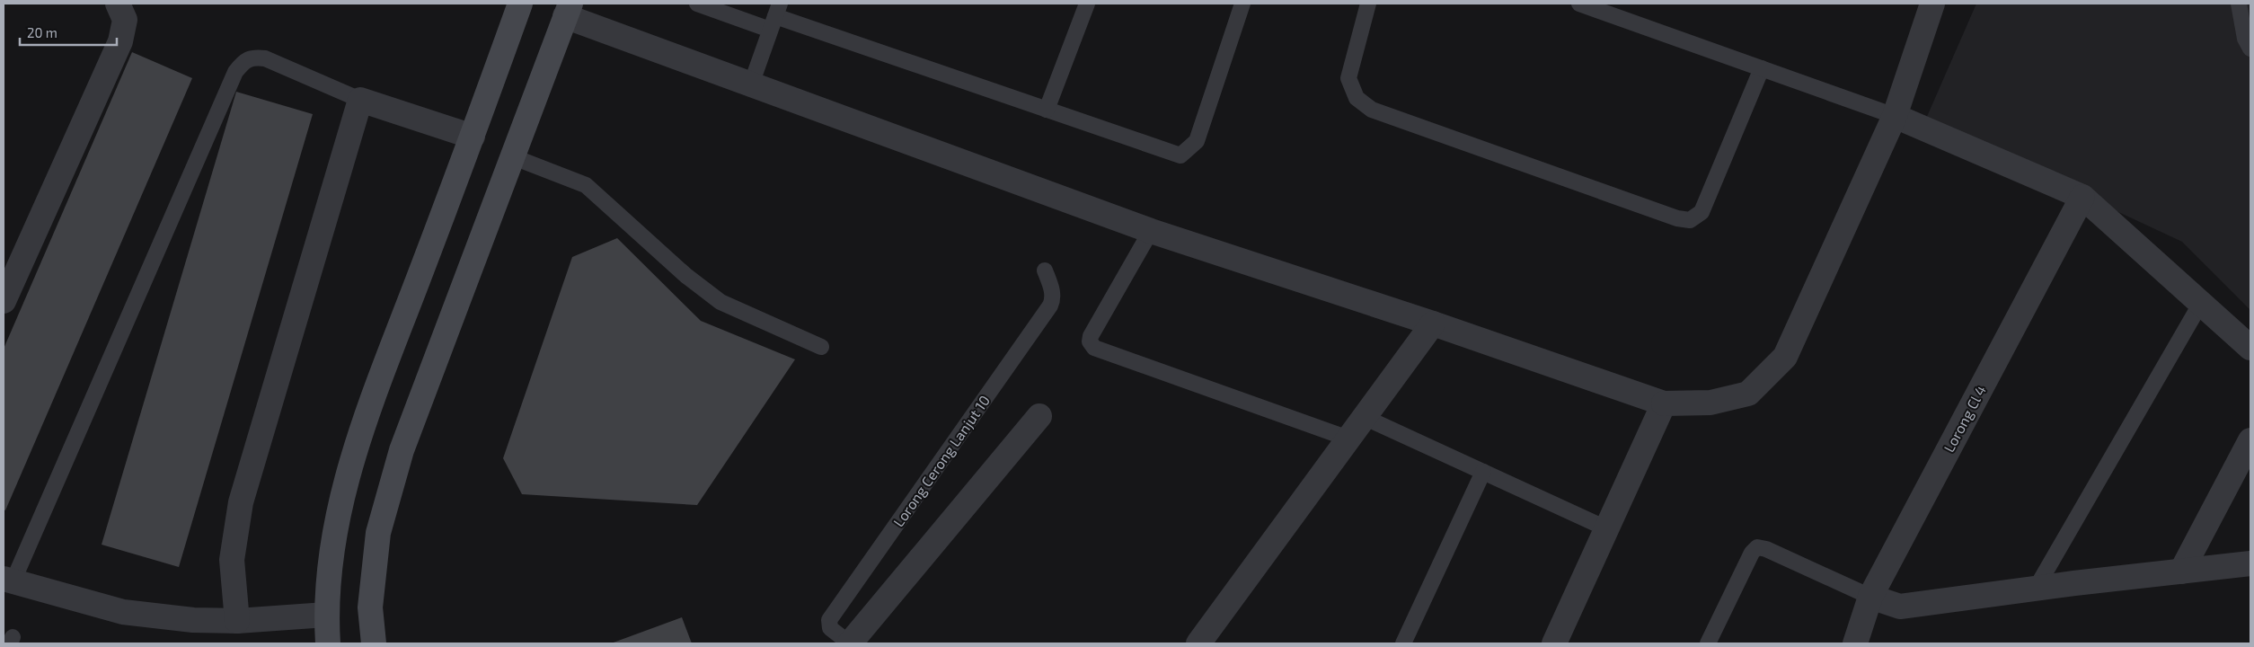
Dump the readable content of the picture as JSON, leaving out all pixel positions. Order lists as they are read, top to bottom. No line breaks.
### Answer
{"streets":{"street":["Lorong Cl 4"],"lane":["Lorong Cerong Lanjut 10"]},"scale_bar":"20 m"}
